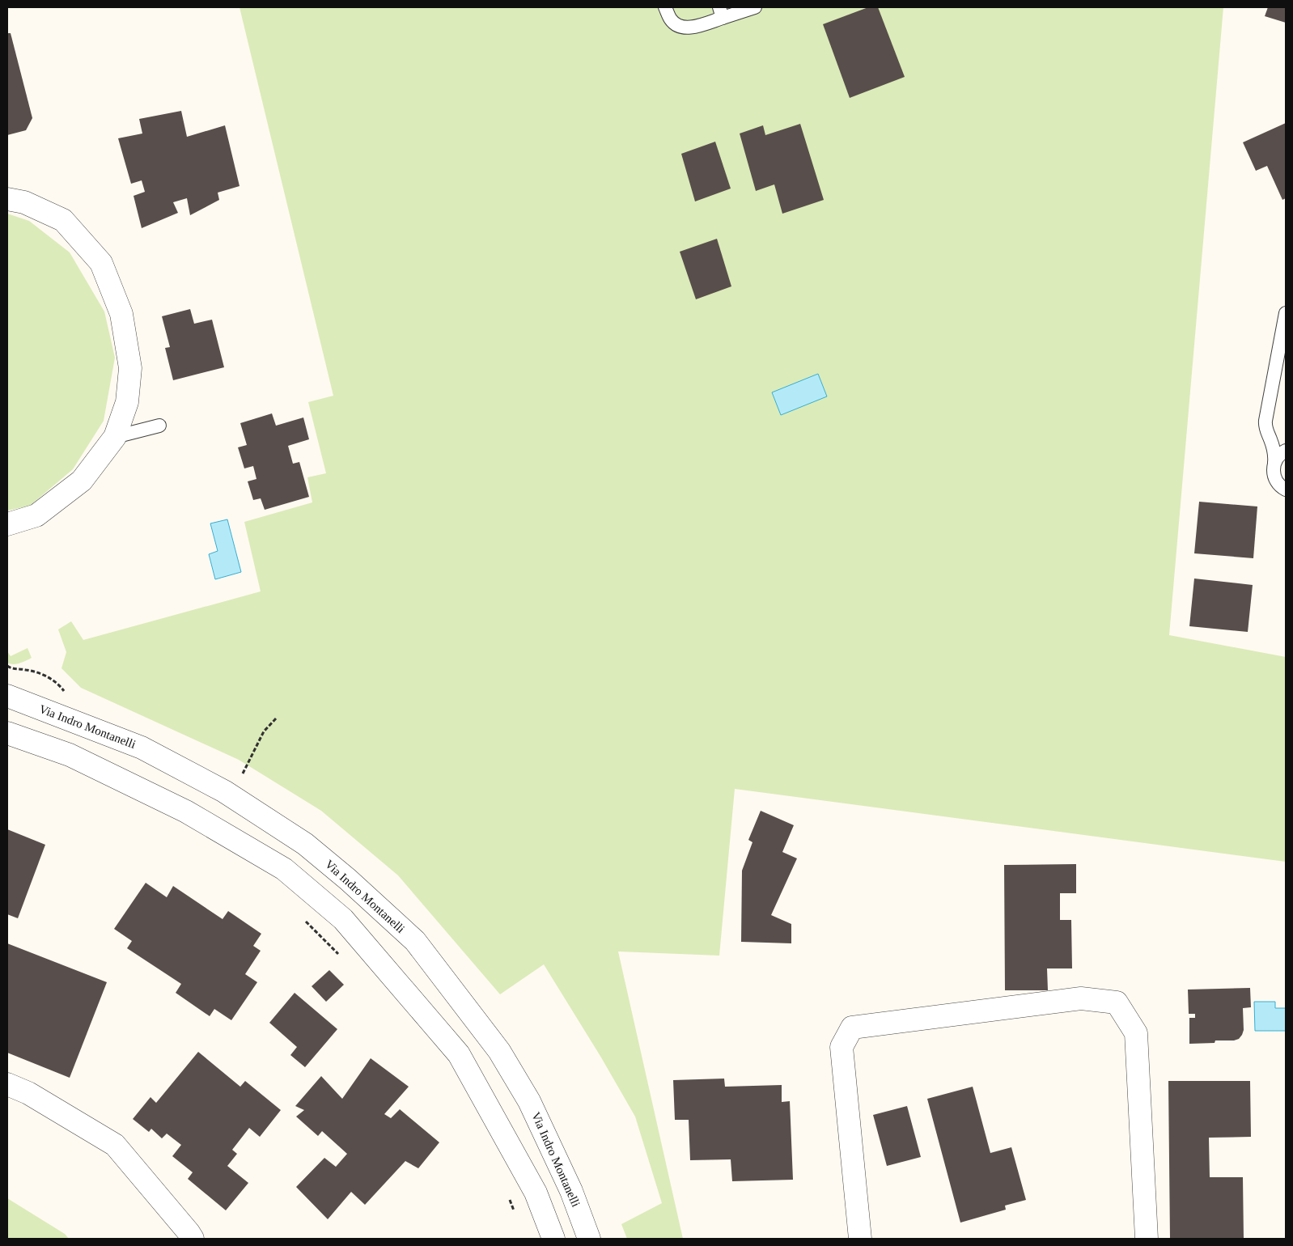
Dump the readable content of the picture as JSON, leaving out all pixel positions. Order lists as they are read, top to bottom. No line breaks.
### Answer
{"streets":{"street":["Via Indro Montanelli"]}}
